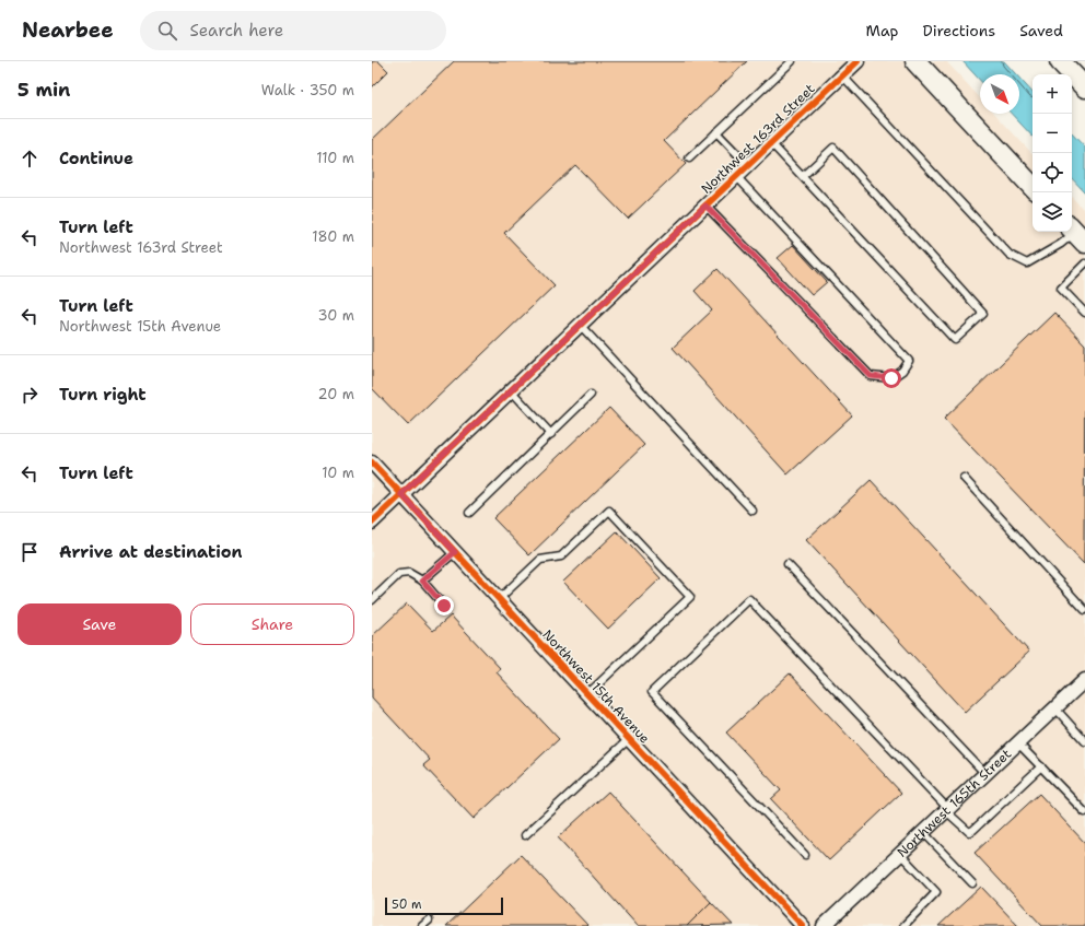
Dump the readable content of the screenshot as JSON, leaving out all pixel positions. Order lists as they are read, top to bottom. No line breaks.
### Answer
{"streets":{"street":["Northwest 163rd Street","Northwest 15th Avenue","Northwest 165th Street"]},"crossings":[["Northwest 163rd Street","Northwest 15th Avenue"]],"scale_bar":"50 m","north":"bottom right","page":{"header":"Nearbee","search":"Search here","nav":["Map","Directions","Saved"],"heading":["5 min","Walk · 350 m"],"map_buttons":["+","−"],"list":[["Continue","110 m"],["Turn left","Northwest 163rd Street","180 m"],["Turn left","Northwest 15th Avenue","30 m"],["Turn right","20 m"],["Turn left","10 m"],"Arrive at destination"],"buttons":["Save","Share"],"scale":"50 m"}}
